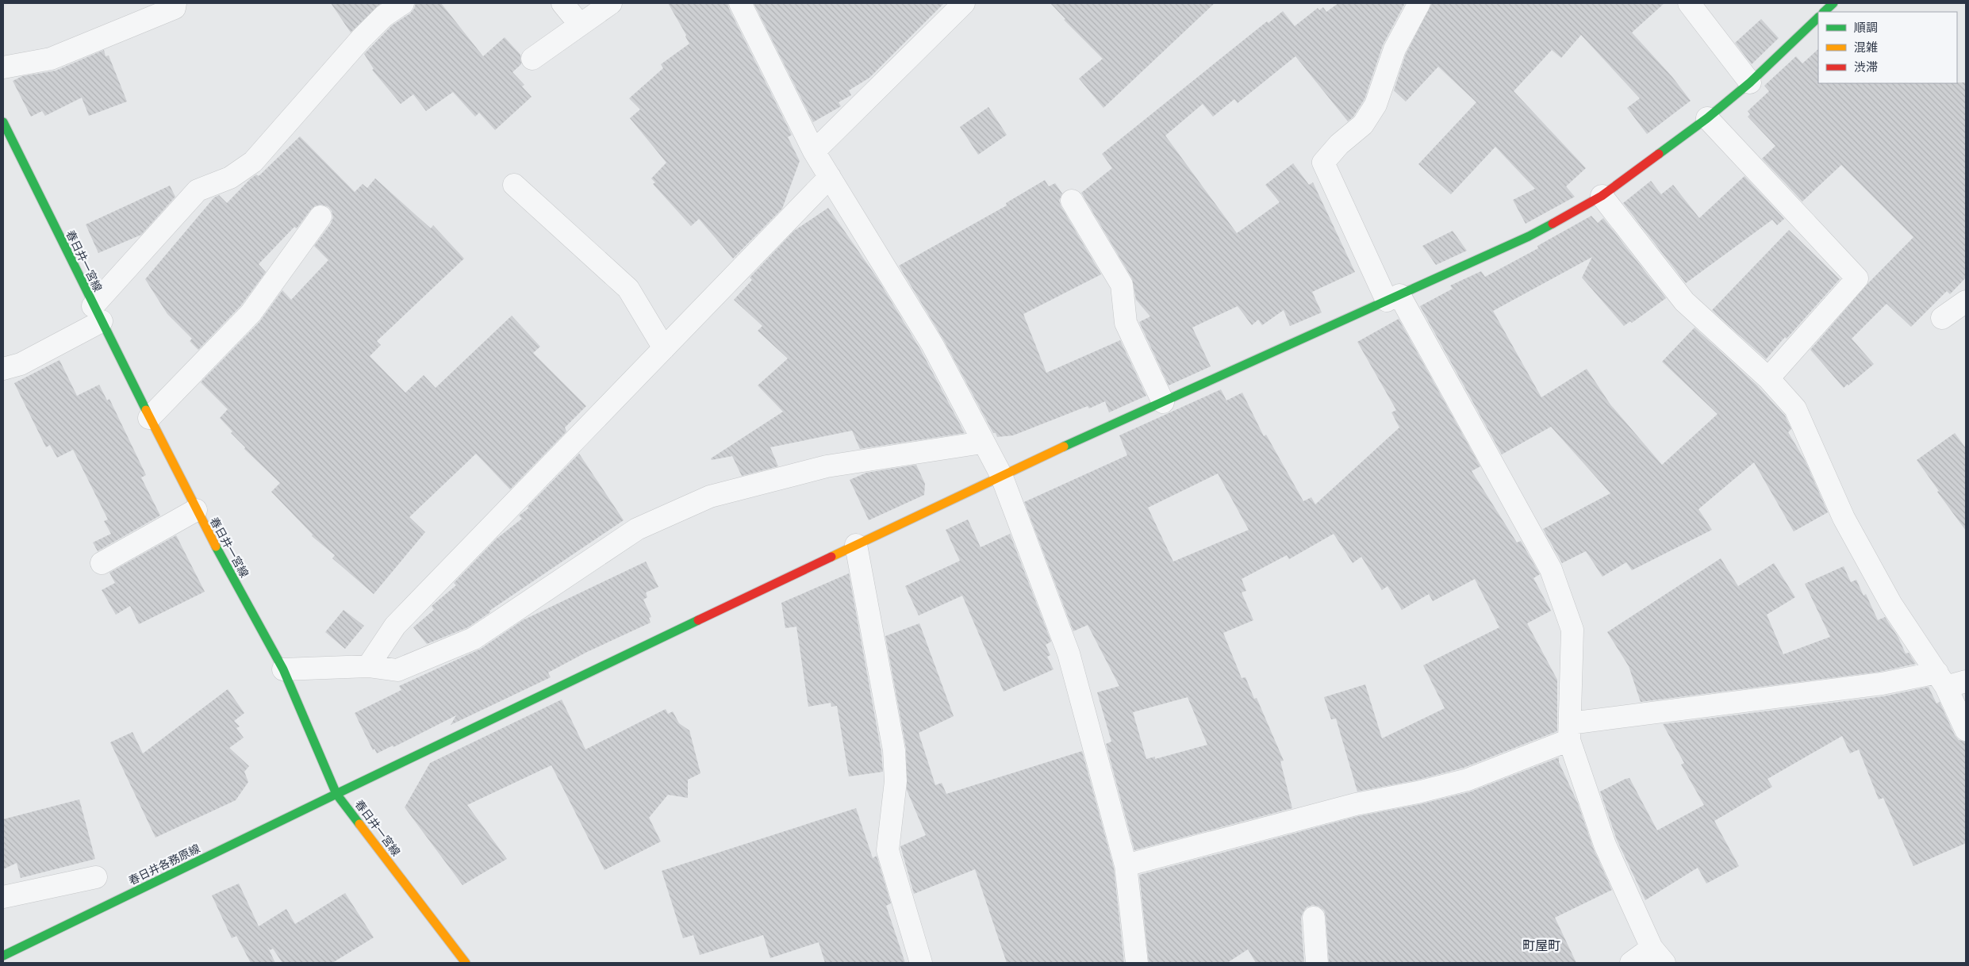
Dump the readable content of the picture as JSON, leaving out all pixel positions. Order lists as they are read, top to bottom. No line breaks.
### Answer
{"streets":{"street":["春日井一宮線","春日井各務原線"]},"crossings":[["春日井一宮線","春日井各務原線"]],"districts":["町屋町"],"legend":["順調","混雑","渋滞"]}
